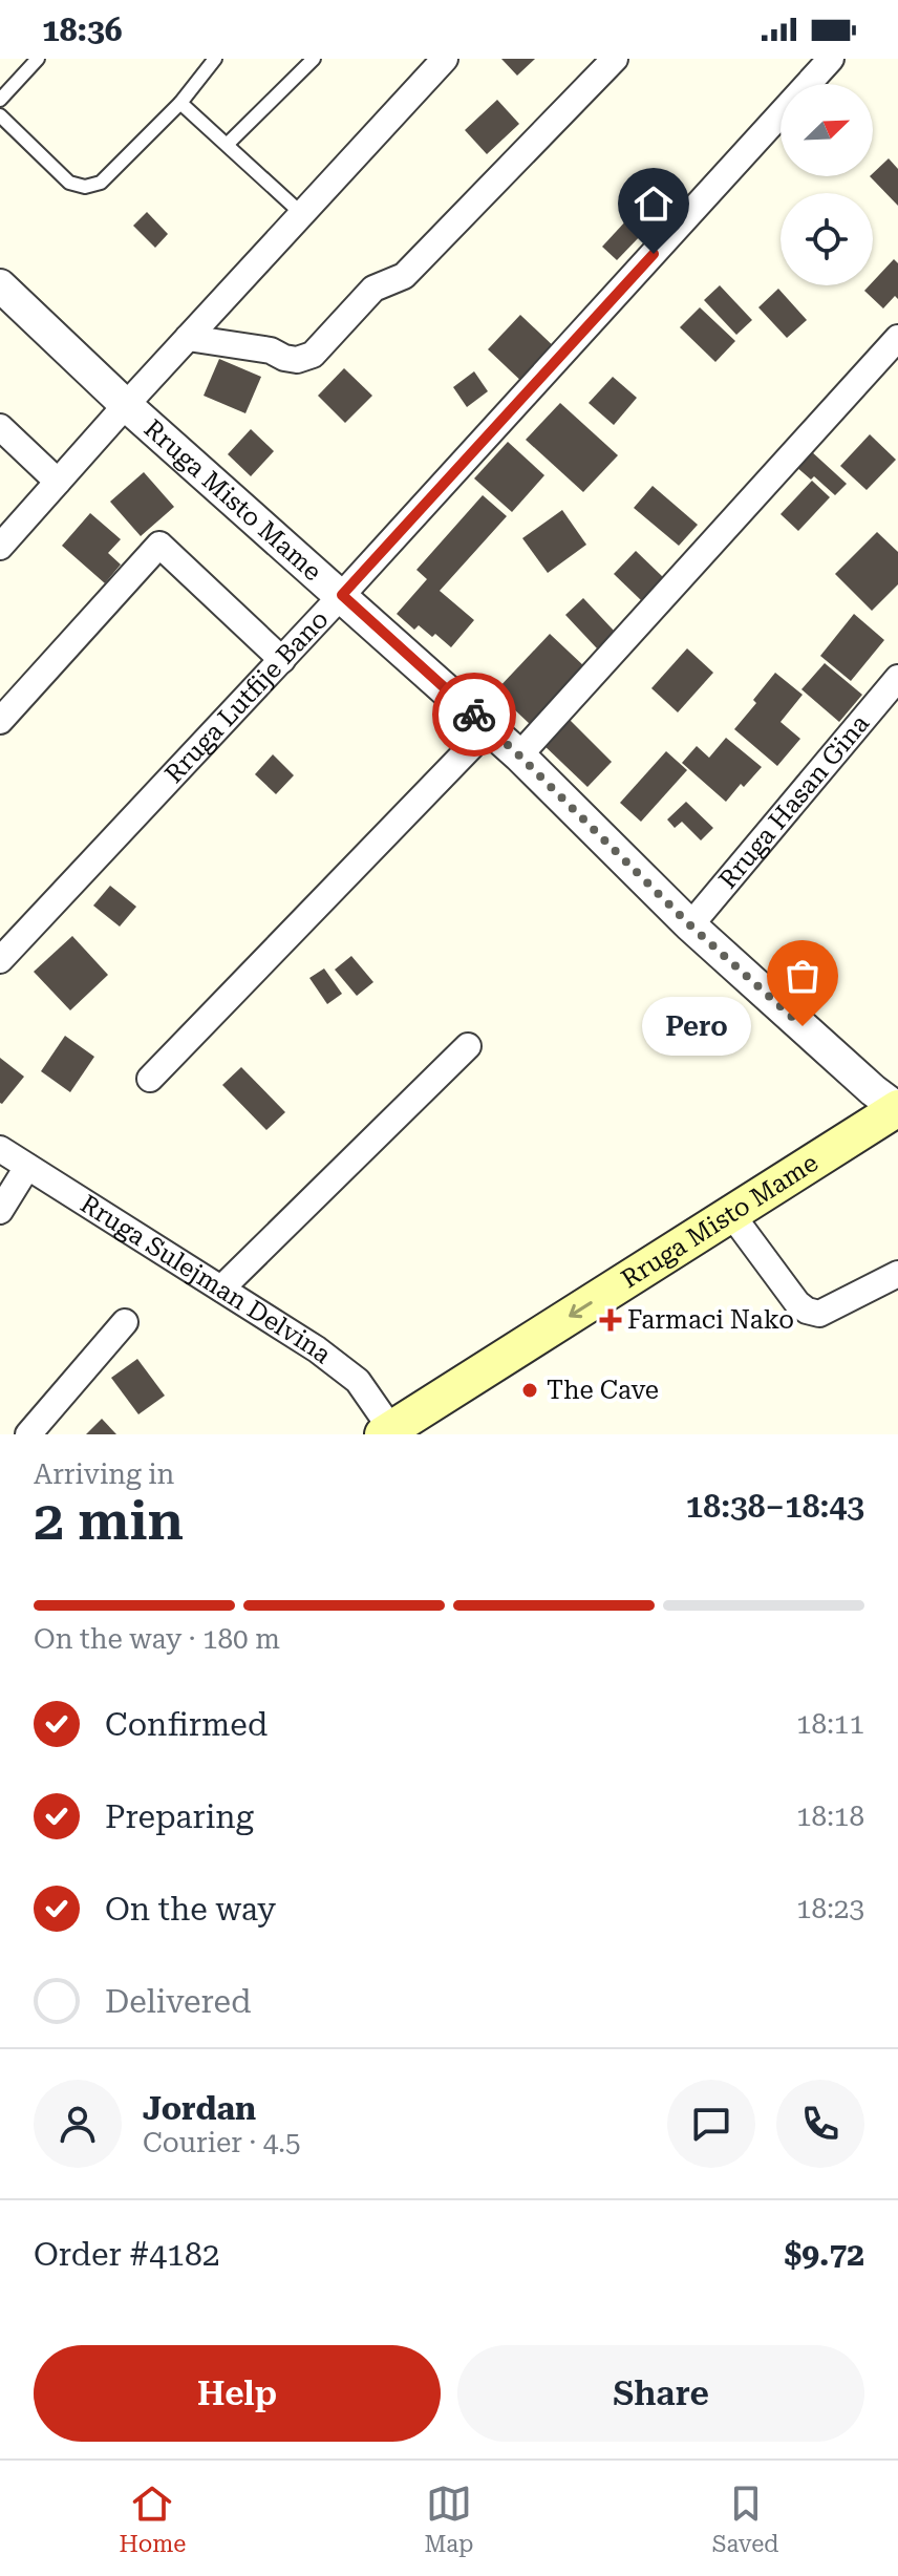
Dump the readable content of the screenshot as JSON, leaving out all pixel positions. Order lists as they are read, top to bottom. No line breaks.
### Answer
{"streets":{"main road":["Rruga Misto Mame"],"street":["Rruga Lutfije Bano","Rruga Hasan Gina","Rruga Sulejman Delvina"]},"crossings":[["Rruga Misto Mame","Rruga Lutfije Bano"],["Rruga Misto Mame","Rruga Hasan Gina"],["Rruga Misto Mame","Rruga Sulejman Delvina"]],"places":{"other":["Pero","The Cave"],"health":["Farmaci Nako"]},"north":"top right","page":{"status":"18:36","bubble":"Pero","heading":["2 min","Arriving in","18:38–18:43"],"panel":["Jordan","Courier · 4.5","Order #4182","$9.72"],"bar":"On the way · 180 m","list":[["Confirmed","18:11"],["Preparing","18:18"],["On the way","18:23"],"Delivered"],"buttons":["Help","Share"],"tabs":["Home","Map","Saved"]}}
